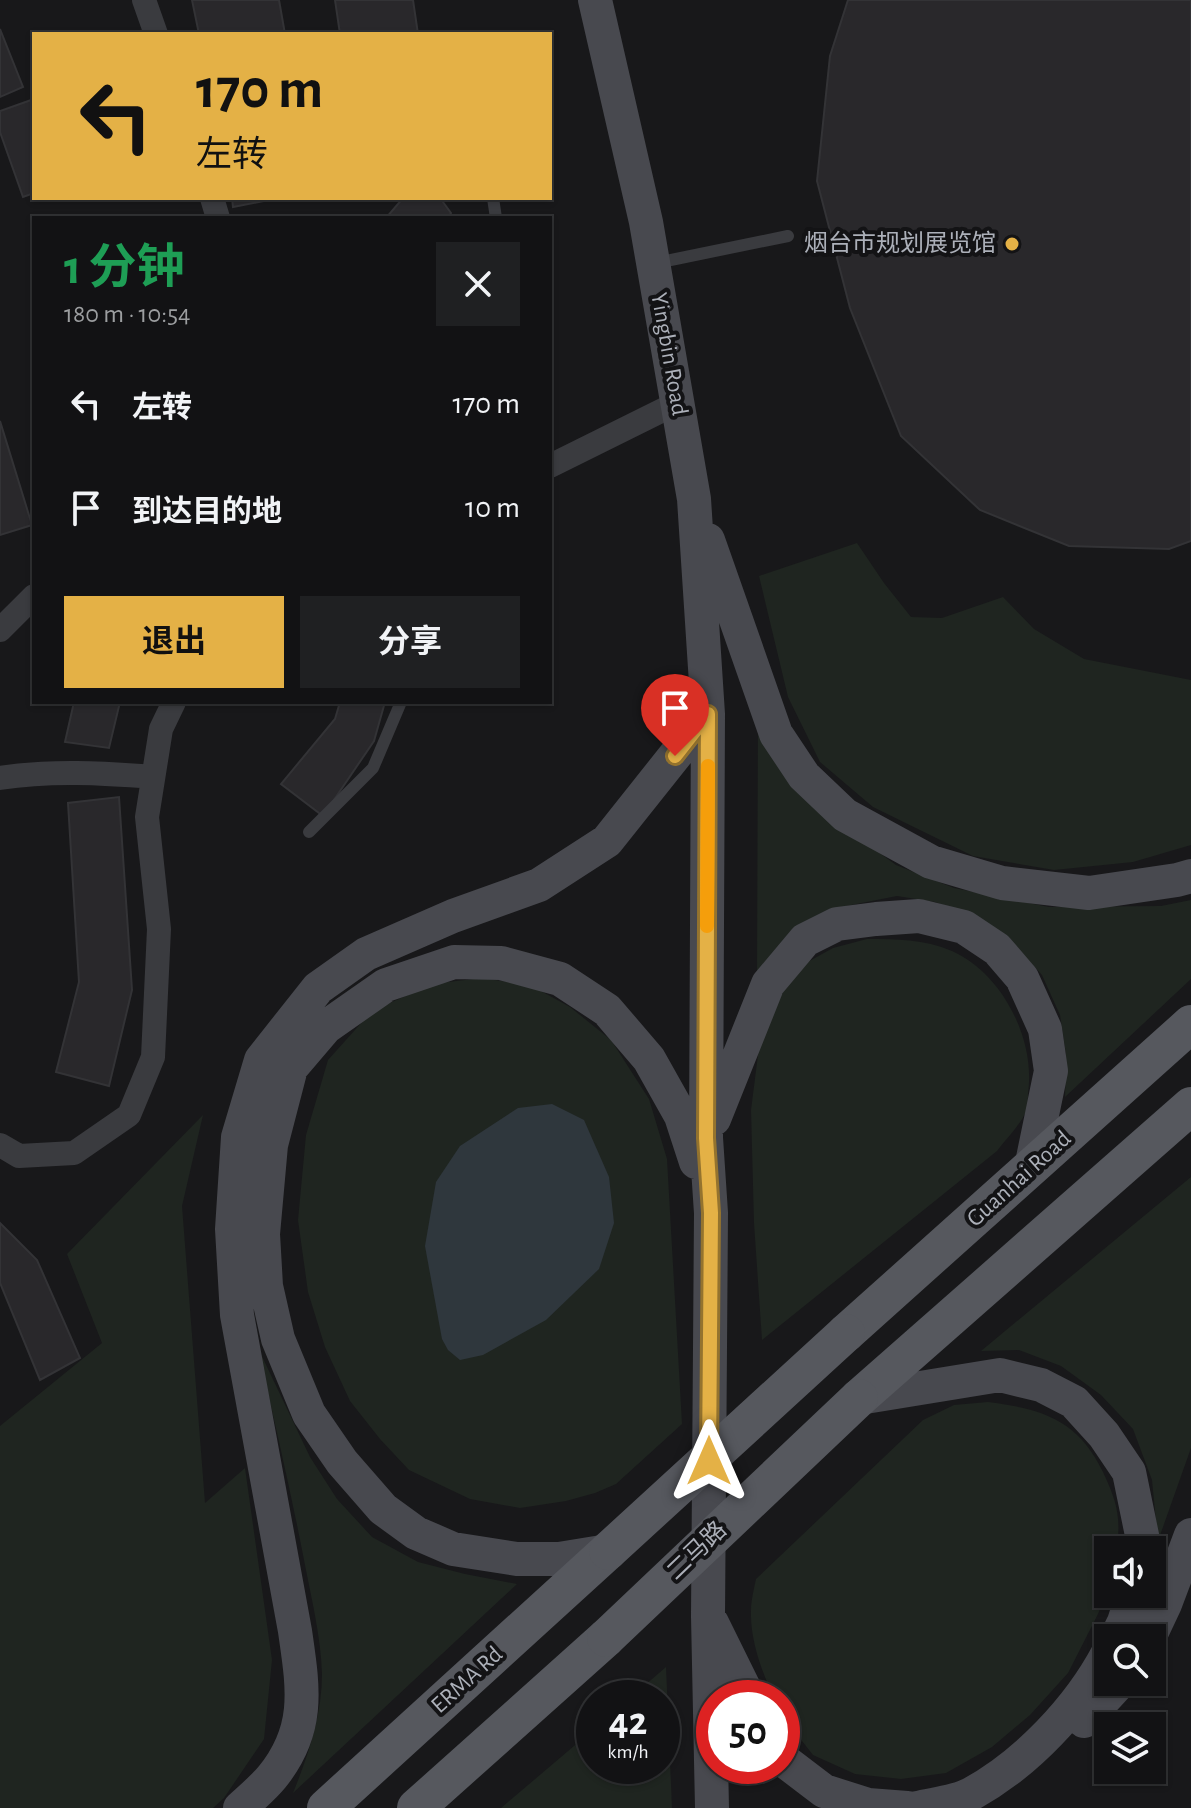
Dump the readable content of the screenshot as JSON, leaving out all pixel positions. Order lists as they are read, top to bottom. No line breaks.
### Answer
{"streets":{"main road":["Yingbin Road","Guanhai Road","二马路","ERMA Rd"]},"crossings":[["Guanhai Road","ERMA Rd"]],"places":["烟台市规划展览馆"],"page":{"turn":["170 m","左转"],"heading":["1 分钟","180 m · 10:54"],"list":[{"name":"左转","value":"170 m"},{"name":"到达目的地","value":"10 m"}],"buttons":["退出","分享"],"speed":"42 km/h","limit":"50"}}
